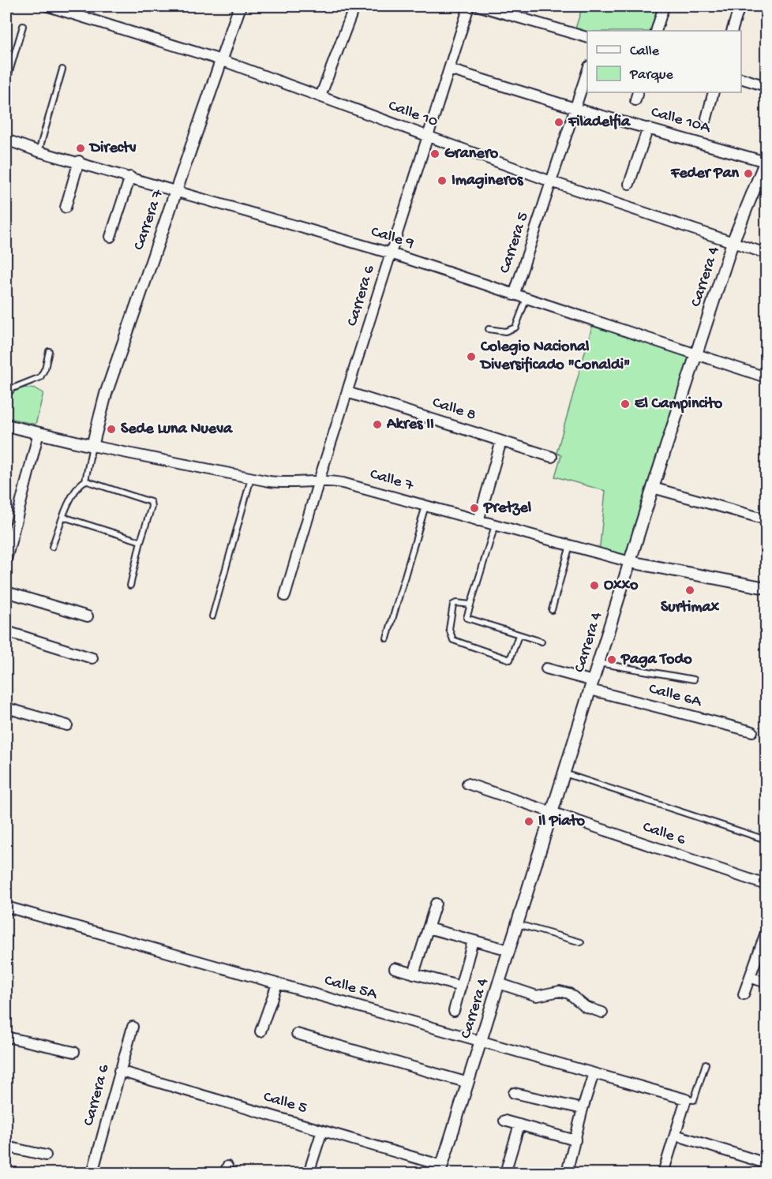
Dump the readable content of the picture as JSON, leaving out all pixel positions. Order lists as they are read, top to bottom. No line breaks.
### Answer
{"streets":{"street":["Calle 10","Calle 10A","Carrera 7","Calle 9","Carrera 5","Carrera 4","Carrera 6","Calle 8","Calle 7","Calle 6A","Calle 6","Calle 5A","Calle 5"]},"crossings":[["Calle 10","Carrera 7"],["Calle 10","Carrera 5"],["Calle 10","Carrera 4"],["Calle 10","Carrera 6"],["Calle 10A","Carrera 5"],["Calle 10A","Carrera 4"],["Calle 10A","Carrera 6"],["Carrera 7","Calle 9"],["Carrera 7","Calle 7"],["Calle 9","Carrera 5"],["Calle 9","Carrera 4"],["Calle 9","Carrera 6"],["Carrera 4","Calle 7"],["Carrera 4","Calle 6A"],["Carrera 4","Calle 6"],["Carrera 4","Calle 5A"],["Carrera 4","Calle 5"],["Carrera 6","Calle 8"],["Carrera 6","Calle 7"],["Carrera 6","Calle 5"]],"places":["Filadelfia","Directv","Granero","Feder Pan","Imagineros","Colegio Nacional Diversificado \"Conaldi\"","El Campincito","Akres II","Sede Luna Nueva","Pretzel","Oxxo","Surtimax","Paga Todo","Il Piato"],"legend":["Calle","Parque"]}
